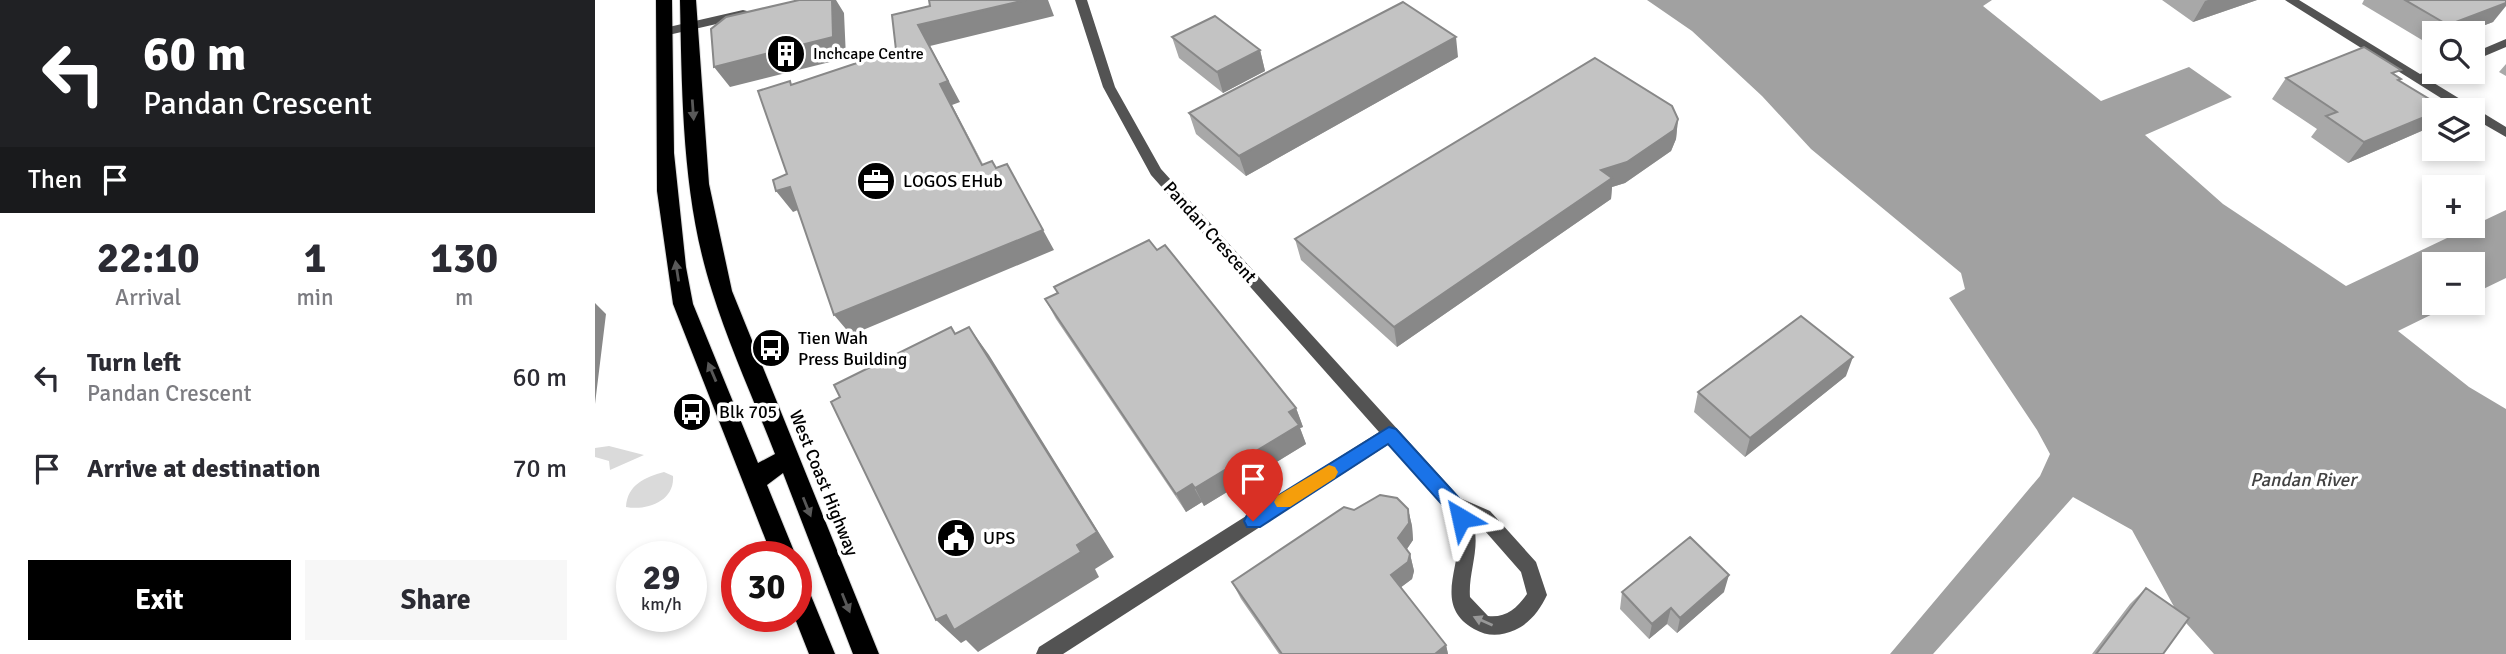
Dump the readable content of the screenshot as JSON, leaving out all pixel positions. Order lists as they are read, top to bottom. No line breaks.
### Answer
{"streets":{"highway":["West Coast Highway"],"street":["Pandan Crescent"]},"water":["Pandan River"],"places":{"building":["Inchcape Centre"],"office":["LOGOS EHub"],"bus stop":["Tien Wah Press Building","Blk 705"],"public building":["UPS"]},"page":{"turn":["60 m","Pandan Crescent"],"map_buttons":["+","−"],"then":"Then","eta":["22:10","Arrival","1","min","130","m"],"list":[{"name":"Turn left","note":"Pandan Crescent","value":"60 m"},{"name":"Arrive at destination","value":"70 m"}],"speed":"29 km/h","limit":"30","buttons":["Exit","Share"]}}
